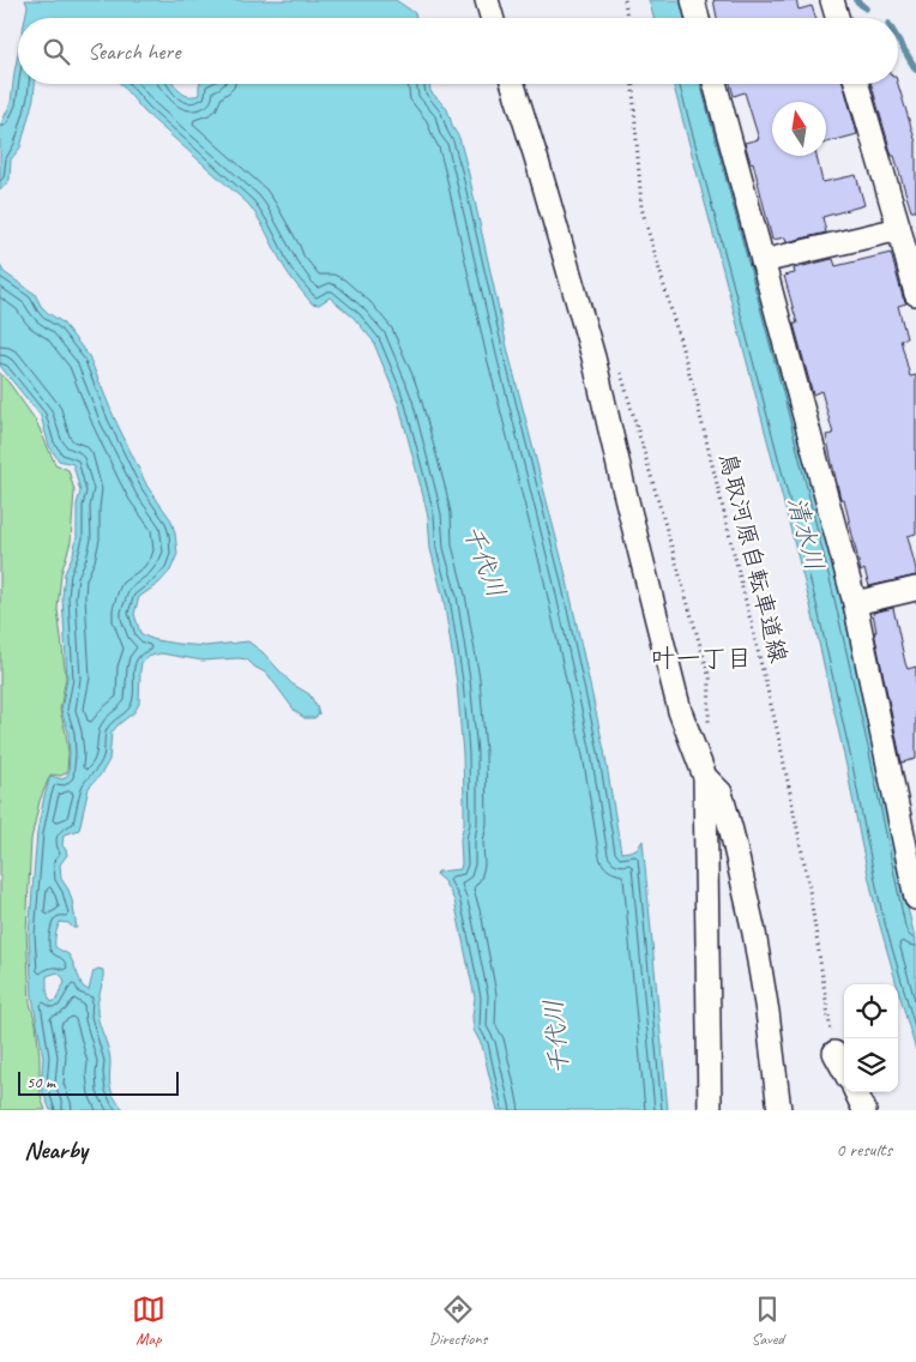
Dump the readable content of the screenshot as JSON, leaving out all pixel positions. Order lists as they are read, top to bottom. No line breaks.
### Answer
{"streets":{"path":["鳥取河原自転車道線"]},"districts":["叶一丁目"],"water":["清水川","千代川"],"scale_bar":"50 m","north":"top","page":{"search":"Search here","scale":"50 m","heading":["Nearby","0 results"],"nav":["Map","Directions","Saved"]}}
